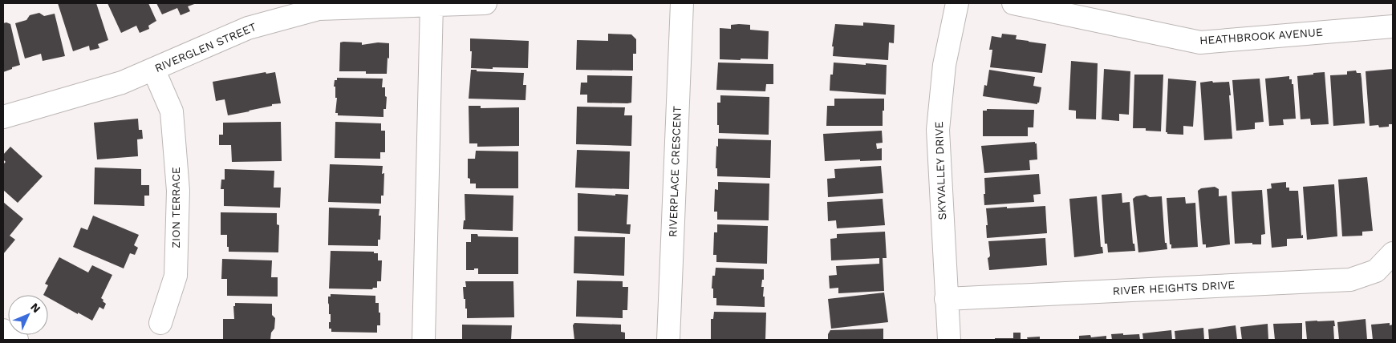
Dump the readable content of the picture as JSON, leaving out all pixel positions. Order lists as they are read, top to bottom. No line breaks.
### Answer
{"streets":{"street":["HEATHBROOK AVENUE","RIVERGLEN STREET","SKYVALLEY DRIVE","RIVERPLACE CRESCENT","ZION TERRACE","RIVER HEIGHTS DRIVE"]},"crossings":[["RIVERGLEN STREET","ZION TERRACE"],["SKYVALLEY DRIVE","RIVER HEIGHTS DRIVE"]],"north":"top right"}
